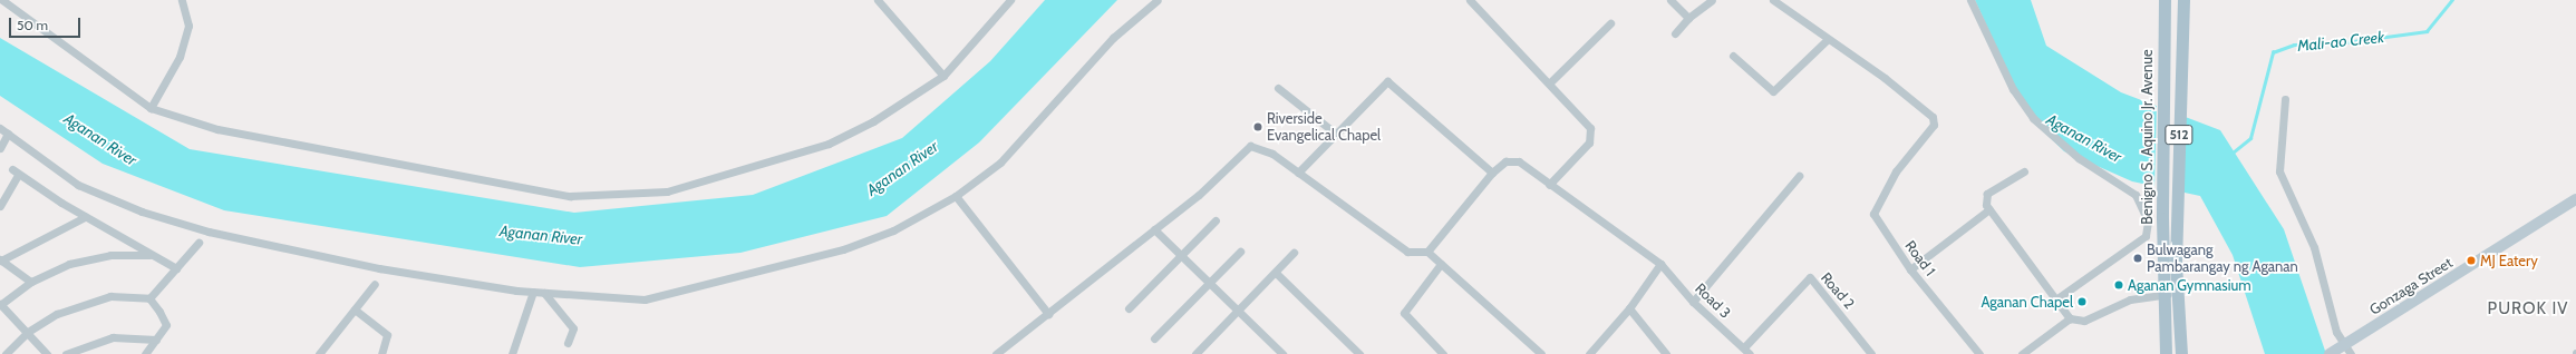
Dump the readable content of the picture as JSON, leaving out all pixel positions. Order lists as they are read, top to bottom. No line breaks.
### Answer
{"streets":{"main road":["512","Benigno S. Aquino Jr. Avenue","Gonzaga Street"],"street":["Road 1","Road 2","Road 3"]},"crossings":[["Road 2","Road 3"]],"districts":["PUROK IV"],"water":["Mali-ao Creek","Aganan River"],"places":["Riverside Evangelical Chapel","Bulwagang Pambarangay ng Aganan","MJ Eatery","Aganan Gymnasium","Aganan Chapel"],"scale_bar":"50 m"}
